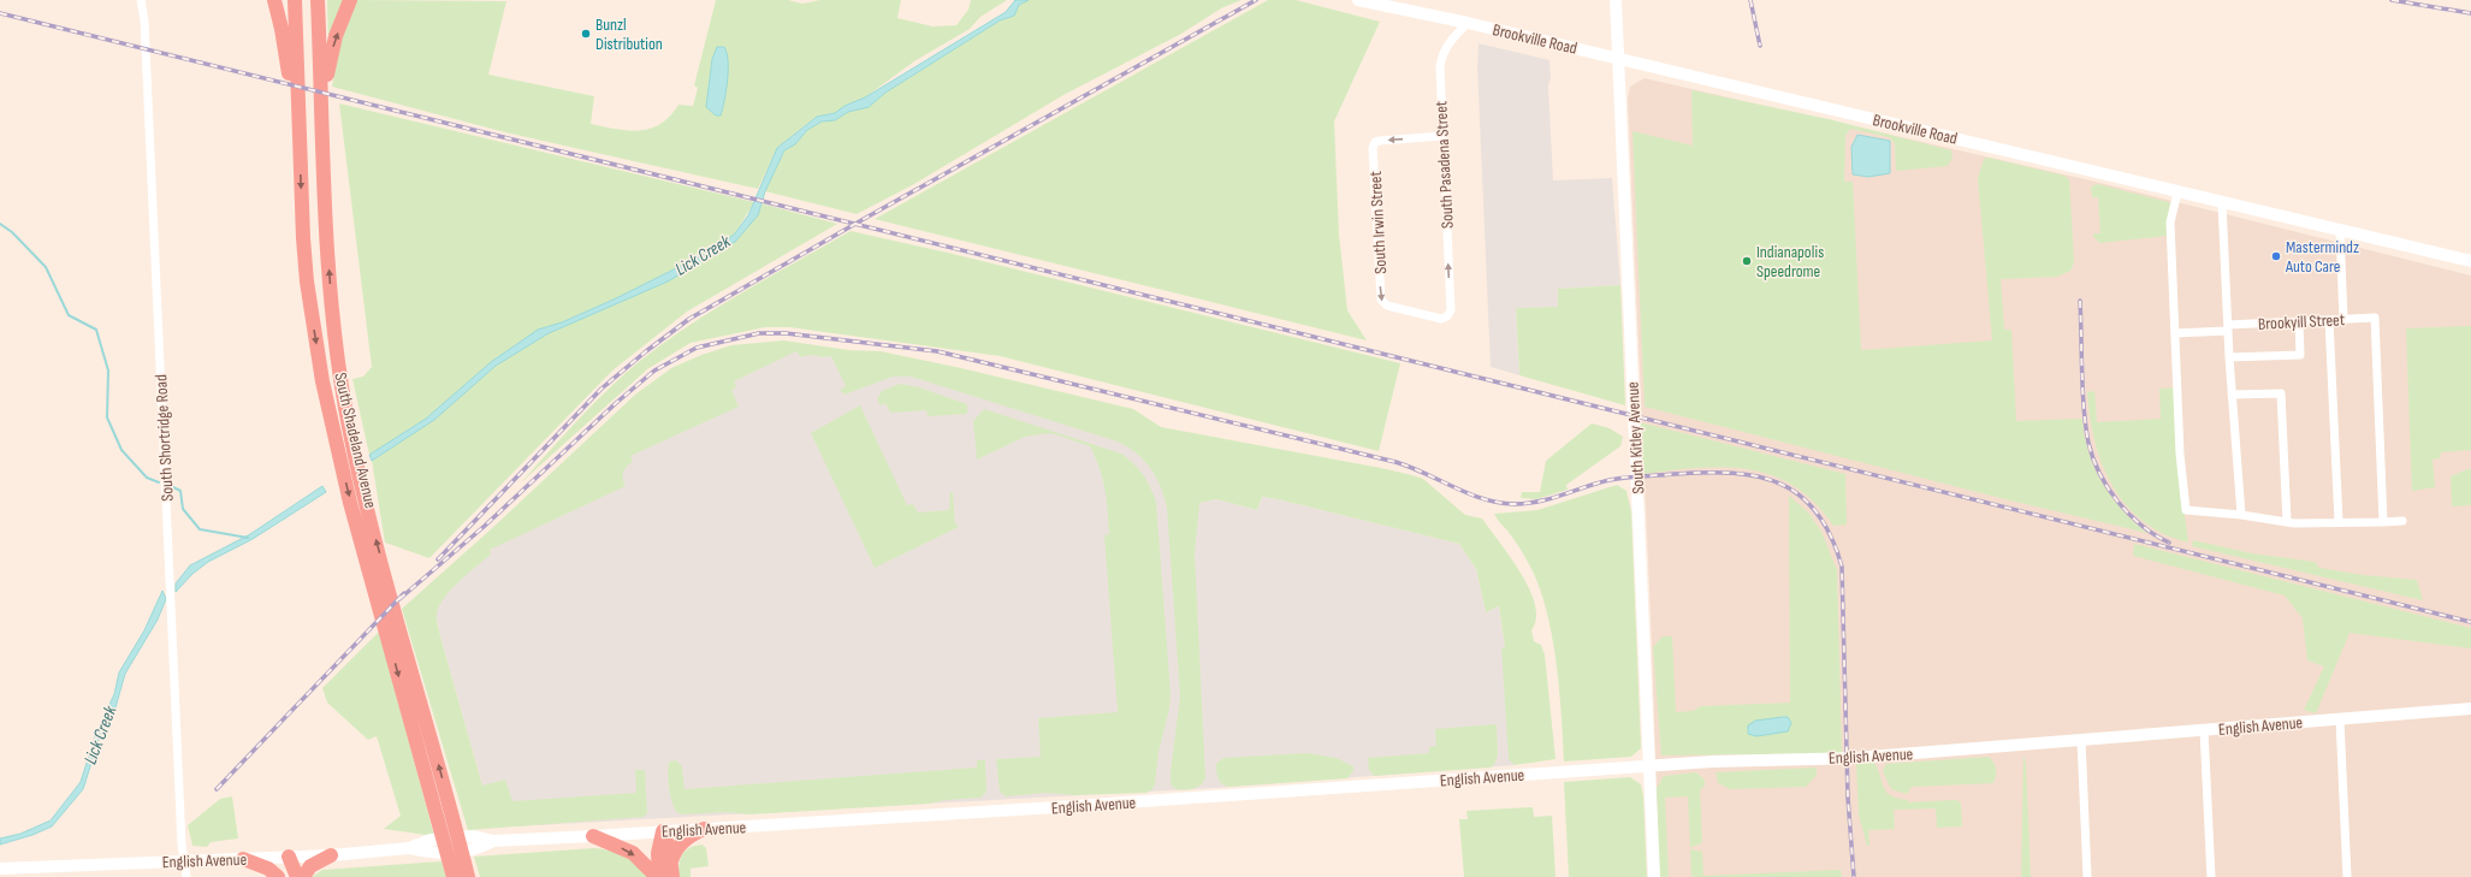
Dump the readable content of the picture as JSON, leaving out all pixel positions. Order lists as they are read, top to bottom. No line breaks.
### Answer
{"streets":{"highway":["South Shadeland Avenue"],"street":["Brookville Road","South Pasadena Street","South Irwin Street","Brookyill Street","South Shortridge Road","South Kitley Avenue","English Avenue"]},"crossings":[["Brookville Road","South Pasadena Street"],["Brookville Road","South Kitley Avenue"],["South Pasadena Street","South Irwin Street"],["South Shortridge Road","English Avenue"],["South Kitley Avenue","English Avenue"]],"one_way":["South Pasadena Street"],"water":["Lick Creek"],"places":["Bunzl Distribution","Mastermindz Auto Care","Indianapolis Speedrome"]}
